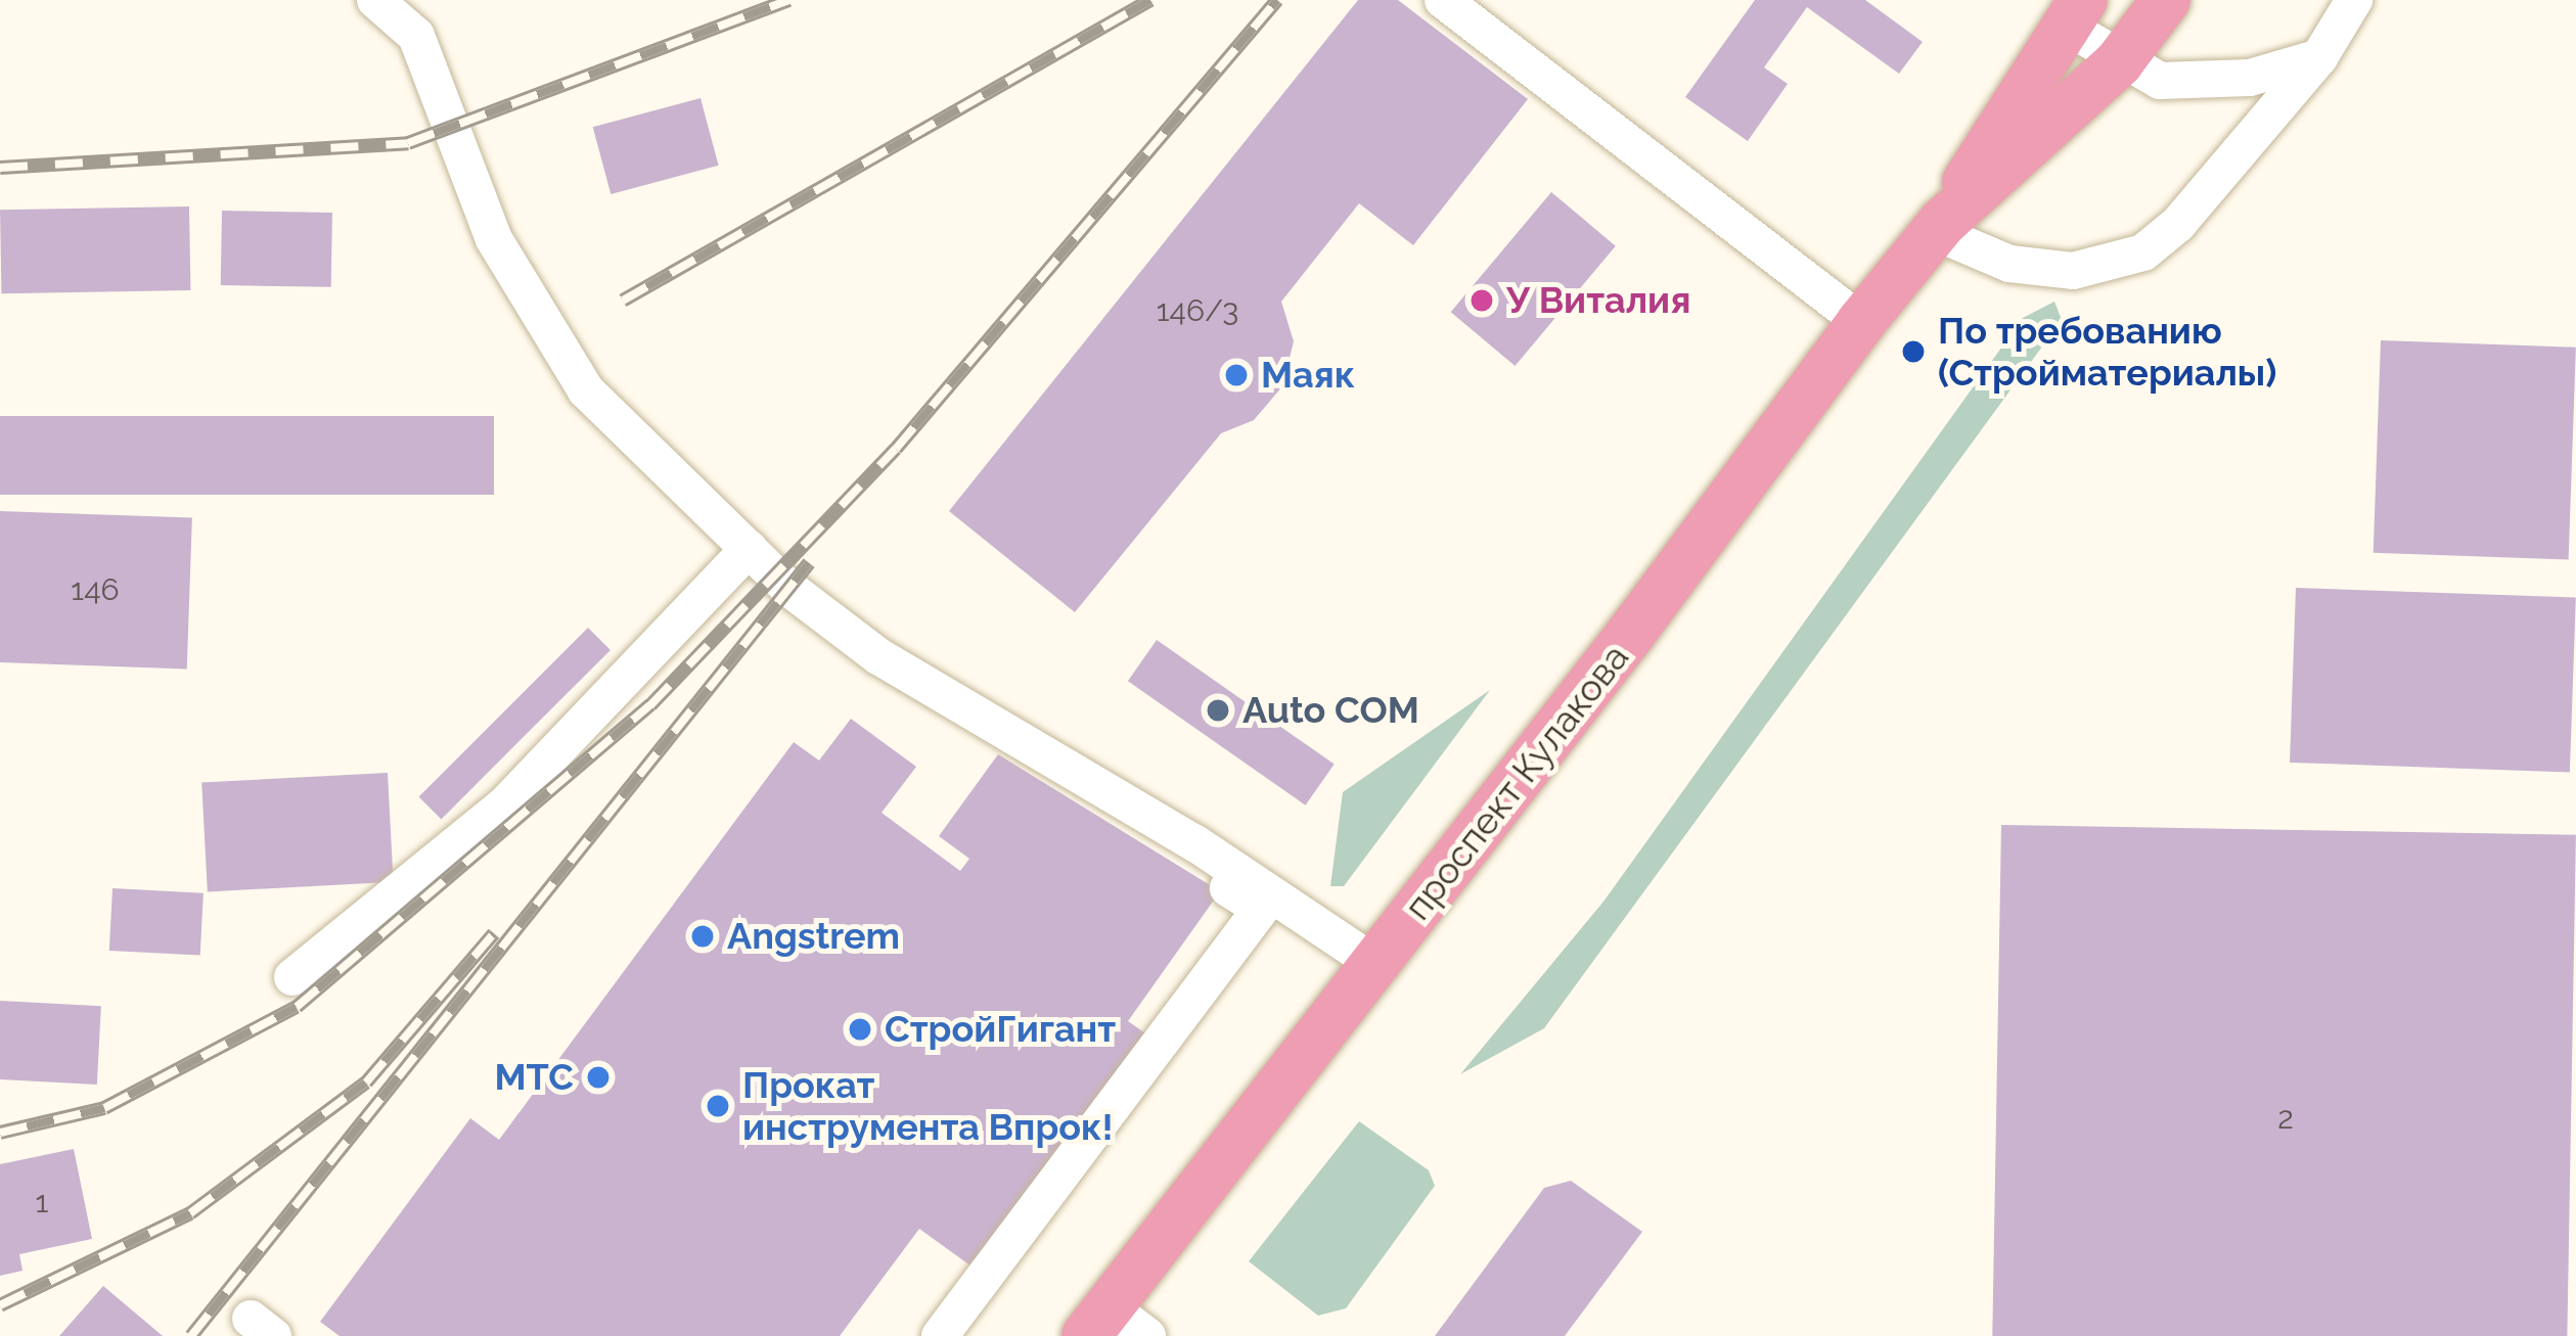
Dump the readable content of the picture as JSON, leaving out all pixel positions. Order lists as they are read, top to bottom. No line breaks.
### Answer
{"streets":{"main road":["проспект Кулакова"]},"places":["У Виталия","По требованию (Стройматериалы)","Маяк","Auto COM","Angstrem","СтройГигант","МТС","Прокат инструмента Впрок!"],"house_numbers":["146/3","146","2","1"]}
